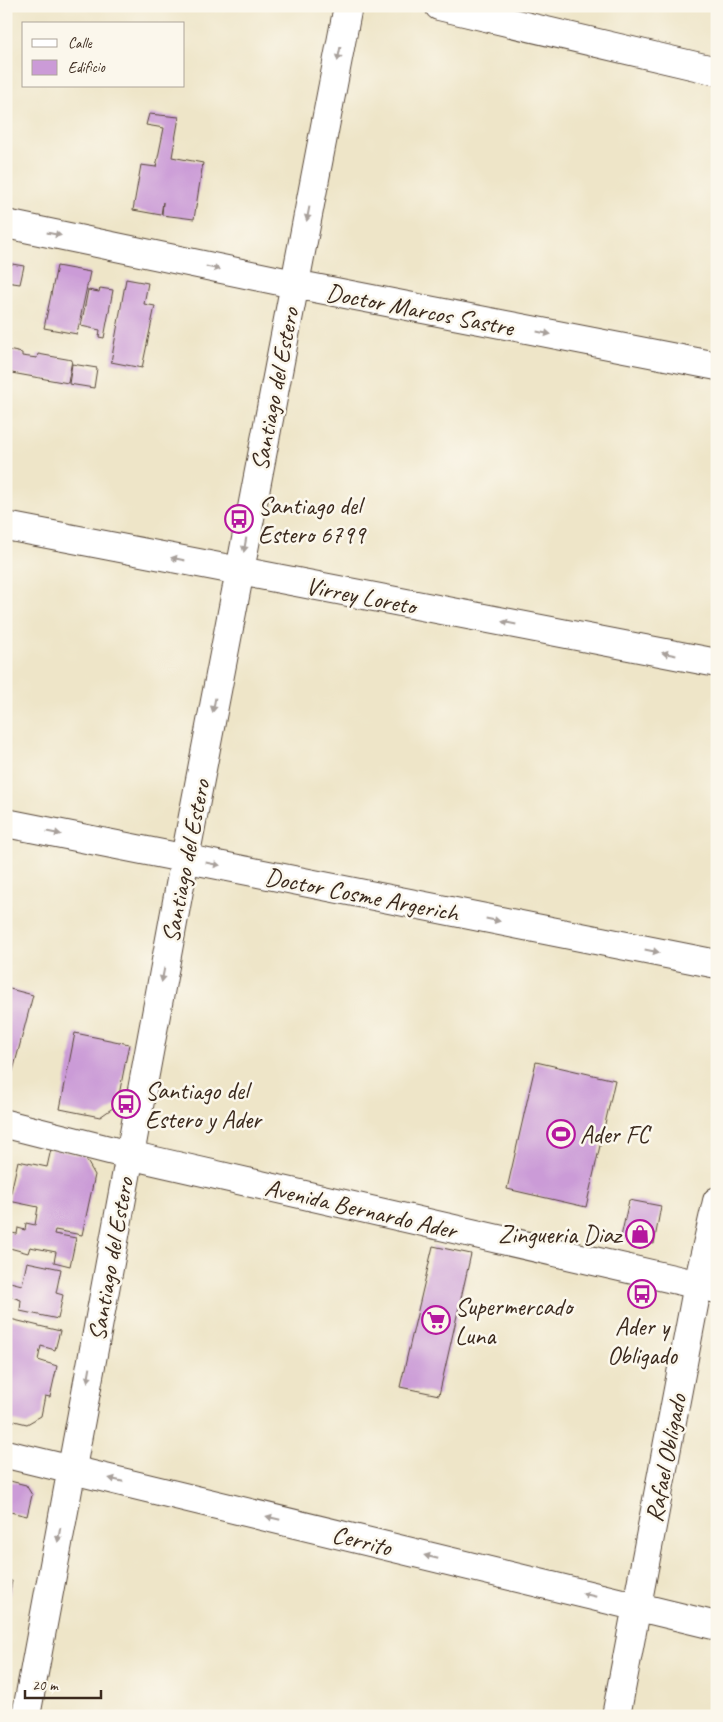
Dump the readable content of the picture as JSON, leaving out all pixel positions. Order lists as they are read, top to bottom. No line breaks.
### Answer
{"streets":{"street":["Doctor Marcos Sastre","Santiago del Estero","Virrey Loreto","Doctor Cosme Argerich","Avenida Bernardo Ader","Rafael Obligado","Cerrito"]},"crossings":[["Doctor Marcos Sastre","Santiago del Estero"],["Santiago del Estero","Virrey Loreto"],["Santiago del Estero","Doctor Cosme Argerich"],["Santiago del Estero","Avenida Bernardo Ader"],["Santiago del Estero","Cerrito"],["Avenida Bernardo Ader","Rafael Obligado"],["Rafael Obligado","Cerrito"]],"one_way":["Doctor Marcos Sastre","Santiago del Estero","Virrey Loreto","Doctor Cosme Argerich","Cerrito"],"places":{"bus stop":["Santiago del Estero 6799","Santiago del Estero y Ader","Ader y Obligado"],"sports":["Ader FC"],"shop":["Zingueria Diaz"],"supermarket":["Supermercado Luna"]},"legend":["Calle","Edificio"],"scale_bar":"20 m"}
